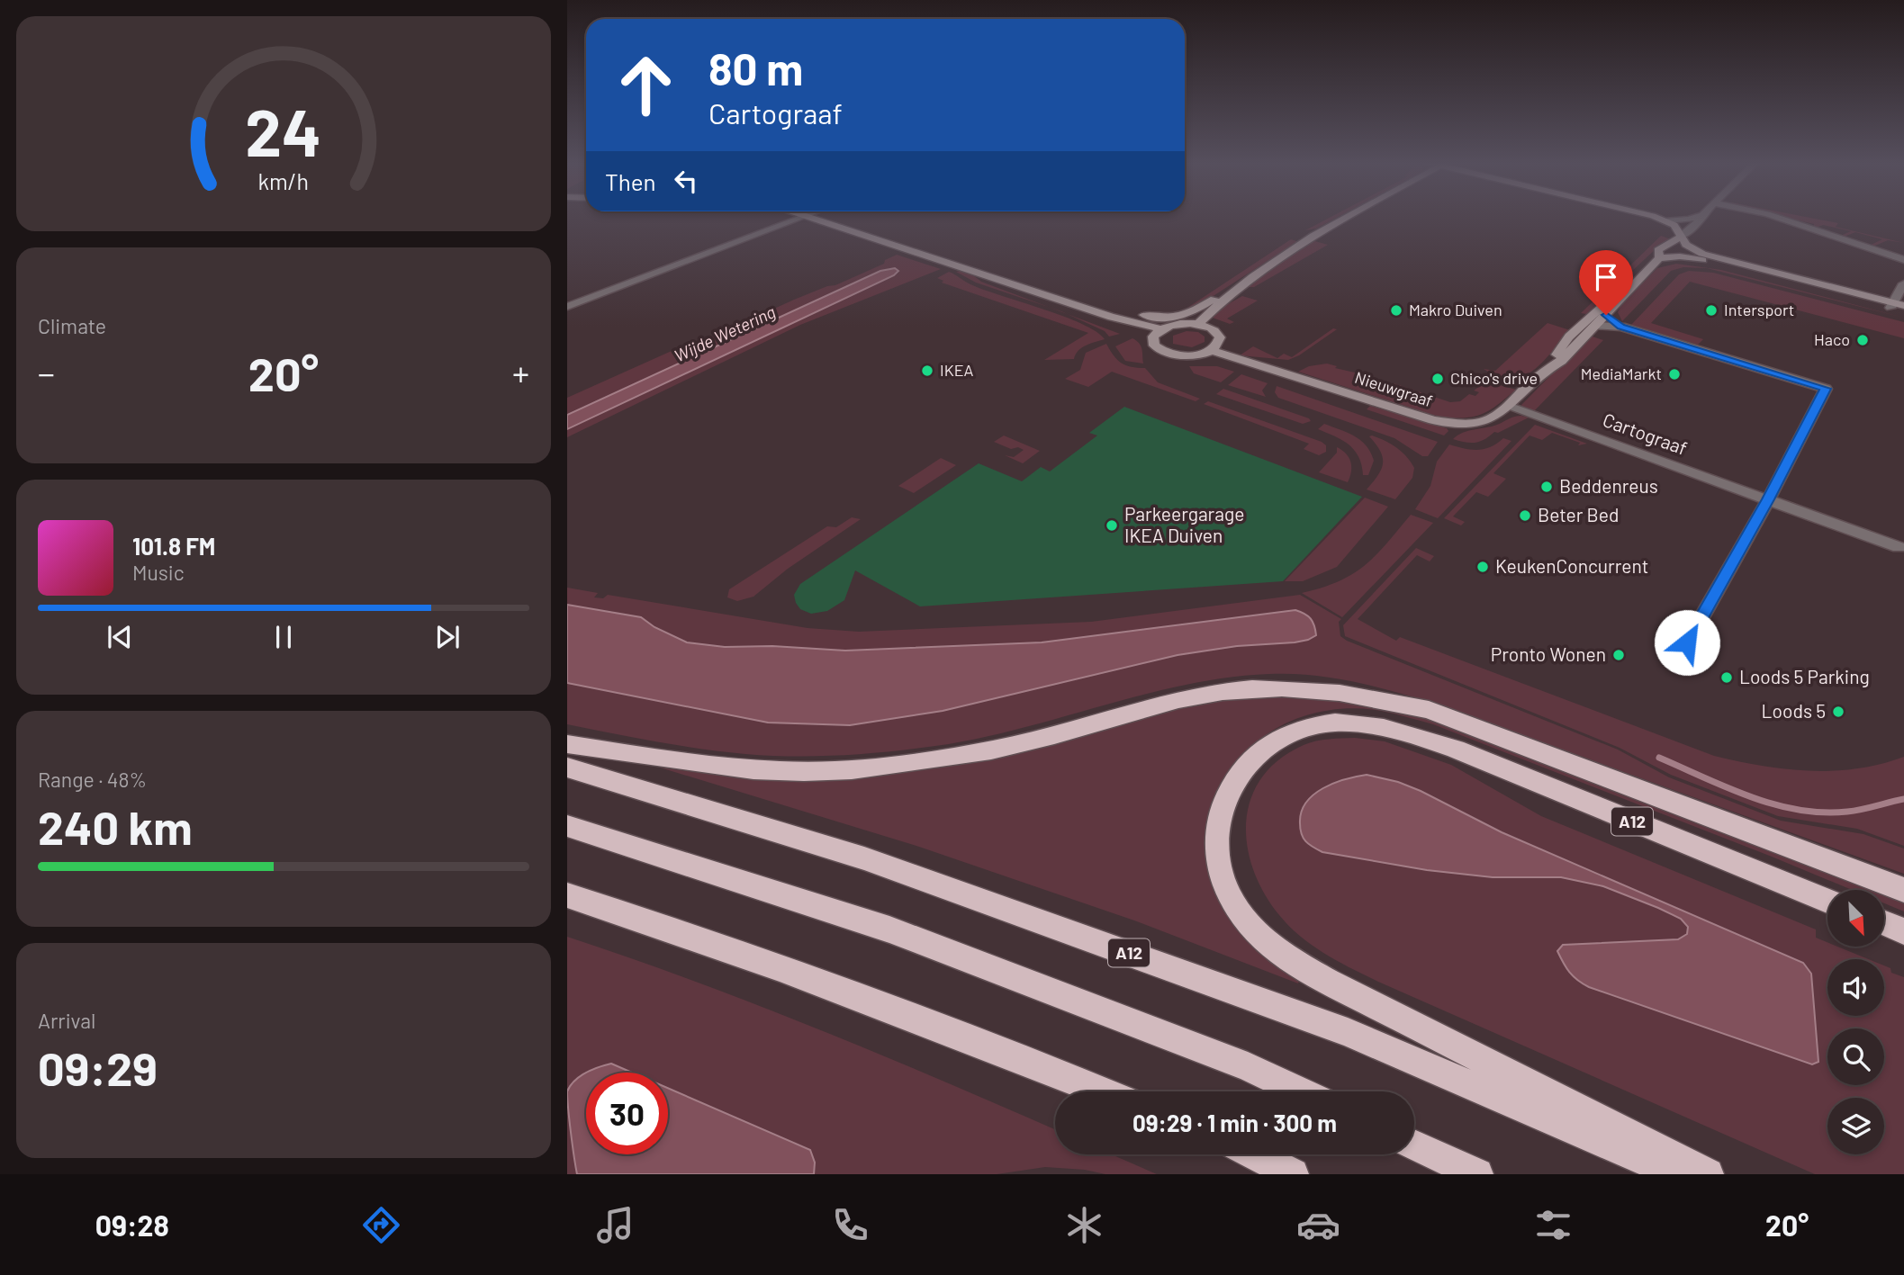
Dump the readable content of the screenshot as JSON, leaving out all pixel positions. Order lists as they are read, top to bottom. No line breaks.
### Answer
{"streets":{"highway":["A12"],"street":["Nieuwgraaf","Cartograaf"]},"crossings":[["Nieuwgraaf","Cartograaf"]],"water":["Wijde Wetering"],"places":["Makro Duiven","Intersport","Haco","IKEA","MediaMarkt","Chico's drive","Beddenreus","Beter Bed","Parkeergarage IKEA Duiven","KeukenConcurrent","Pronto Wonen","Loods 5 Parking","Loods 5"],"north":"bottom right","page":{"turn":["80 m","Cartograaf"],"then":"Then","tile":["Climate",["Range · 48%","240 km"],["Arrival","09:29"]],"heat":["−","20°","+"],"song":["101.8 FM","Music"],"limit":"30","trip":"09:29 · 1 min · 300 m","tabs":["09:28","20°"],"gauge":["24","km/h"]}}
